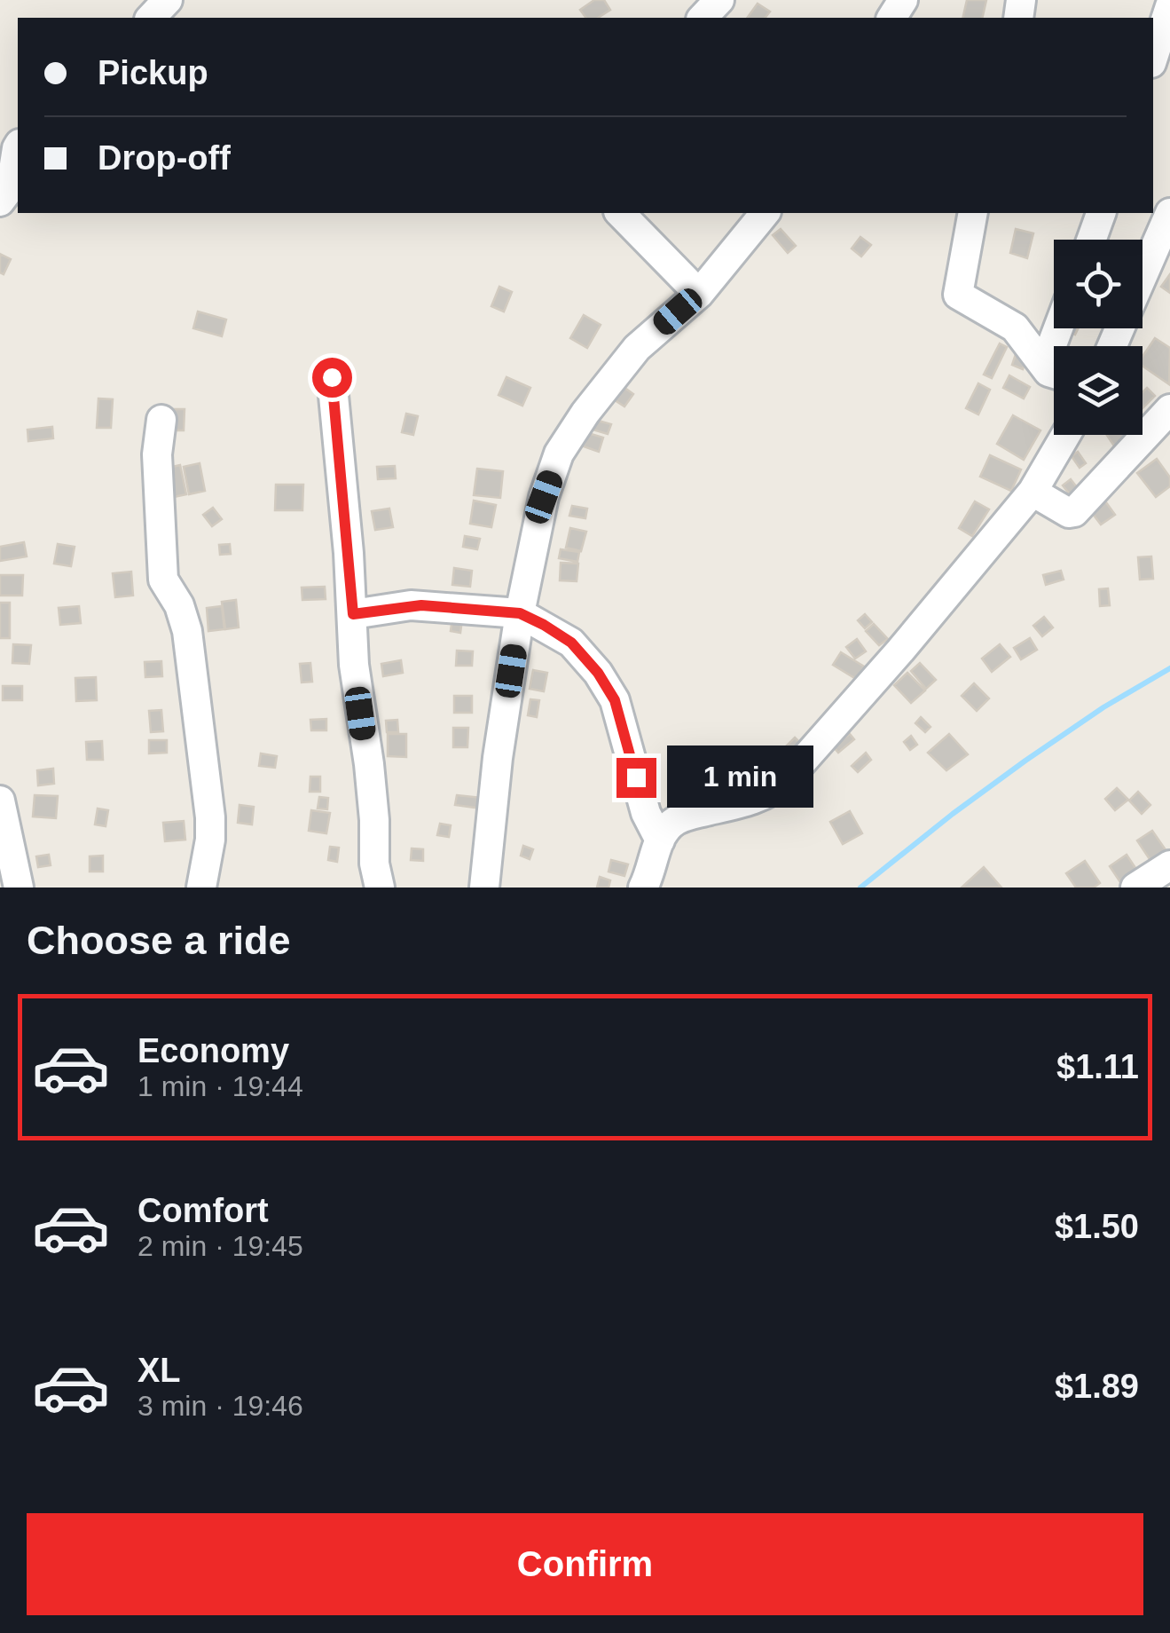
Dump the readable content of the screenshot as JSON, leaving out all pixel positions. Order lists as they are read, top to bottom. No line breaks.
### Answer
{"page":{"banner":["Pickup","Drop-off"],"bubble":"1 min","heading":"Choose a ride","list":[{"name":"Economy","note":"1 min · 19:44","value":"$1.11"},{"name":"Comfort","note":"2 min · 19:45","value":"$1.50"},{"name":"XL","note":"3 min · 19:46","value":"$1.89"}],"buttons":"Confirm"}}
